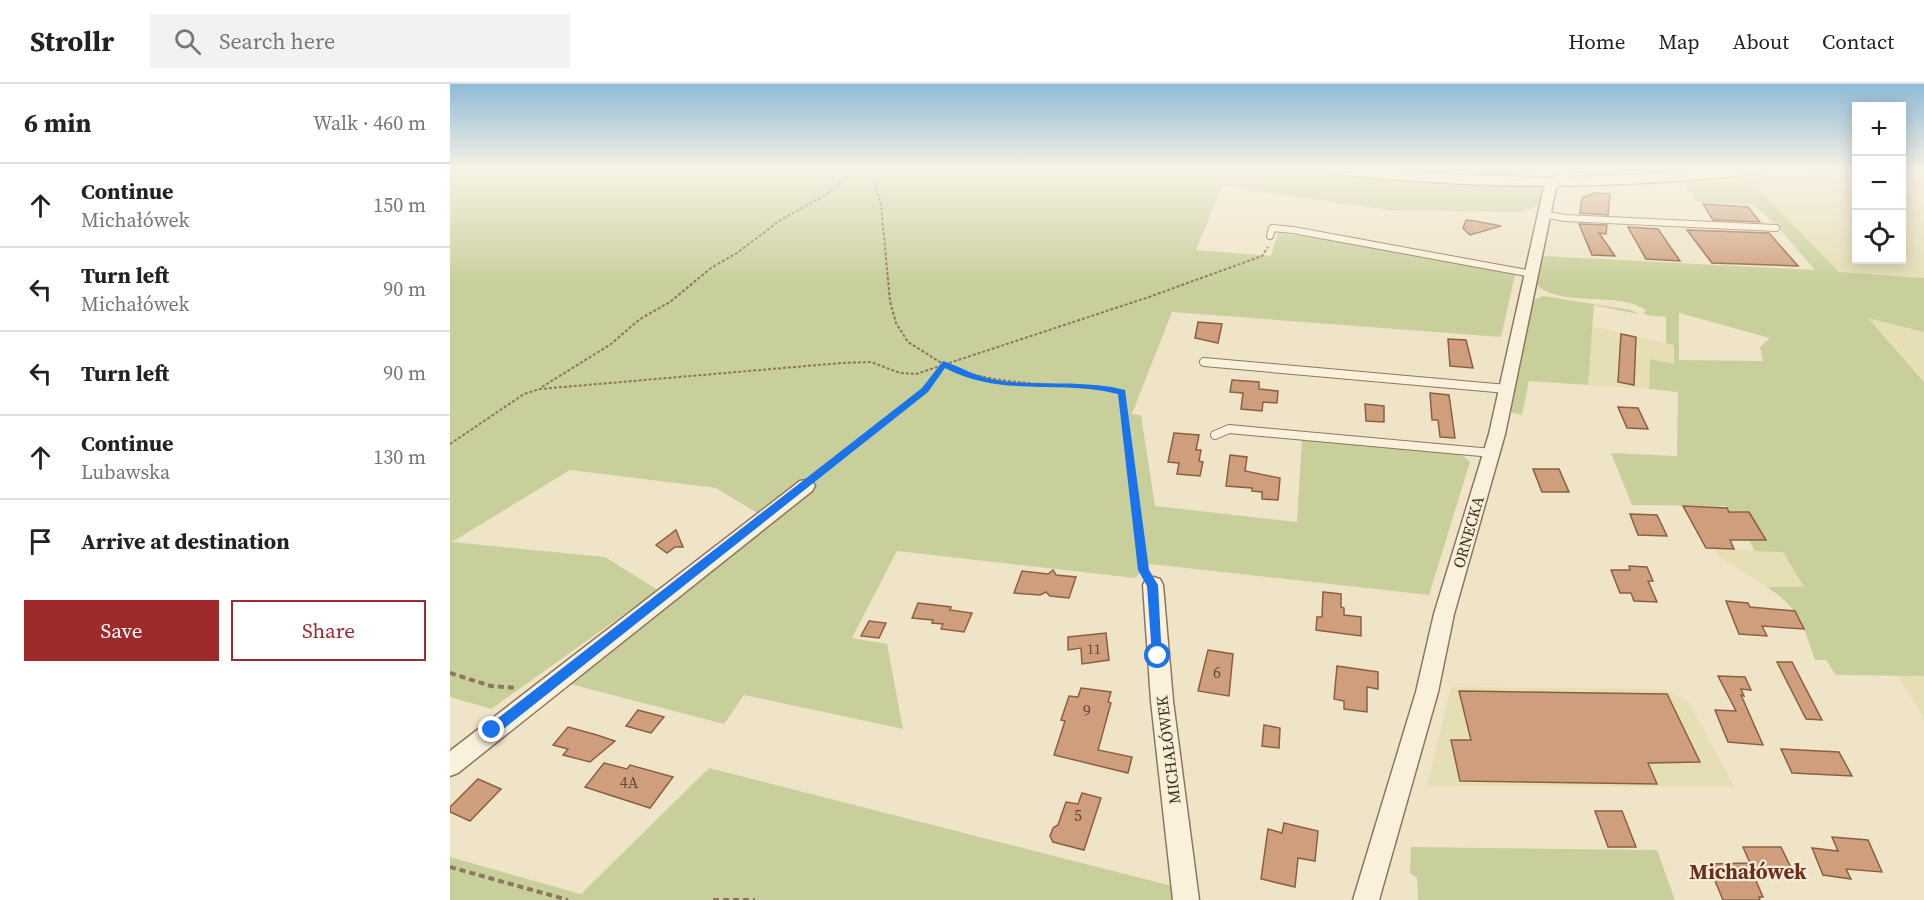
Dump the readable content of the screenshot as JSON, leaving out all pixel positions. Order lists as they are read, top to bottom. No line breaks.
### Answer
{"streets":{"street":["ORNECKA","MICHAŁÓWEK"]},"districts":["Michałówek"],"house_numbers":["11","6","9","4A","5"],"page":{"header":"Strollr","search":"Search here","nav":["Home","Map","About","Contact"],"heading":["6 min","Walk · 460 m"],"map_buttons":["+","−"],"list":[["Continue","Michałówek","150 m"],["Turn left","Michałówek","90 m"],["Turn left","90 m"],["Continue","Lubawska","130 m"],"Arrive at destination"],"buttons":["Save","Share"]}}
